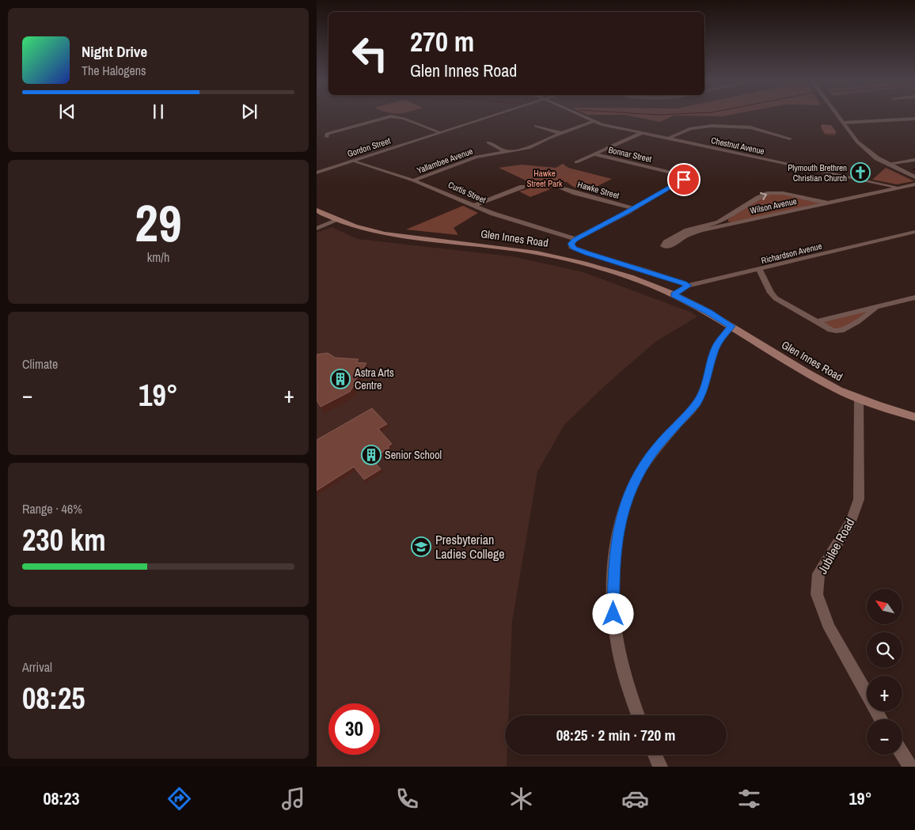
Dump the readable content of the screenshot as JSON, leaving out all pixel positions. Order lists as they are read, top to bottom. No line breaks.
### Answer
{"streets":{"main road":["Glen Innes Road"],"street":["Chestnut Avenue","Gordon Street","Bonnar Street","Yallambee Avenue","Hawke Street","Curtis Street","Wilson Avenue","Richardson Avenue","Jubilee Road"]},"crossings":[["Chestnut Avenue","Yallambee Avenue"],["Chestnut Avenue","Wilson Avenue"],["Gordon Street","Curtis Street"],["Bonnar Street","Hawke Street"],["Yallambee Avenue","Curtis Street"],["Glen Innes Road","Richardson Avenue"],["Glen Innes Road","Jubilee Road"]],"parks":["Hawke Street Park"],"places":{"church":["Plymouth Brethren Christian Church"],"building":["Astra Arts Centre","Senior School"],"school or university":["Presbyterian Ladies College"]},"north":"top left","page":{"turn":["270 m","Glen Innes Road"],"song":["Night Drive","The Halogens"],"tile":[["29","km/h"],"Climate",["Range · 46%","230 km"],["Arrival","08:25"]],"heat":["−","19°","+"],"map_buttons":["+","−"],"limit":"30","trip":"08:25 · 2 min · 720 m","tabs":["08:23","19°"]}}
